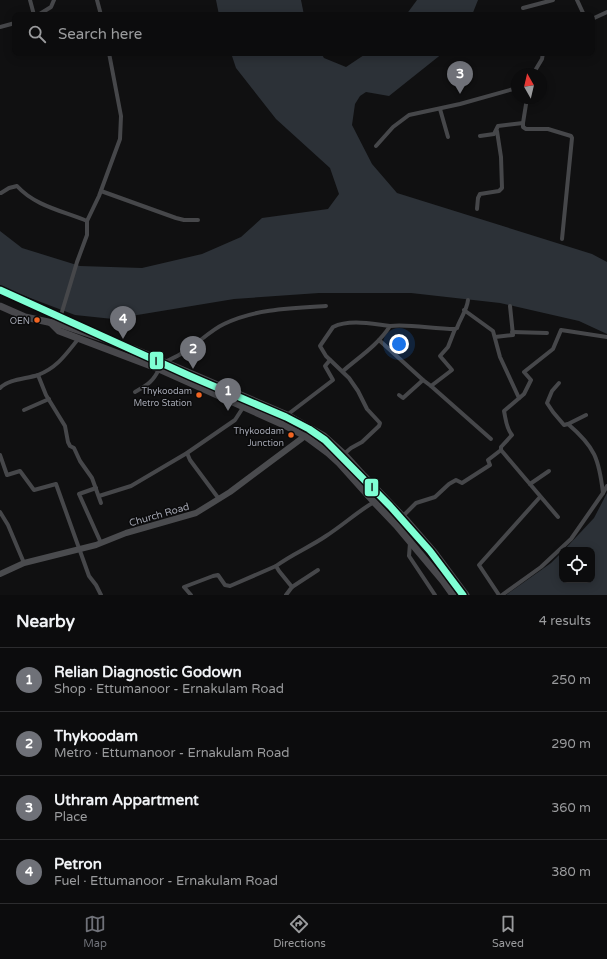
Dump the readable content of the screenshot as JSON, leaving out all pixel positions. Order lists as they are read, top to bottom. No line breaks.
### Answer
{"streets":{"street":["Church Road"]},"places":["OEN","Thykoodam Metro Station","Thykoodam Junction"],"lines":["transit line I"],"north":"top","page":{"search":"Search here","pins":["3","4","2","1"],"heading":["Nearby","4 results"],"list":[{"mark":"1","name":"Relian Diagnostic Godown","note":"Shop · Ettumanoor - Ernakulam Road","value":"250 m"},{"mark":"2","name":"Thykoodam","note":"Metro · Ettumanoor - Ernakulam Road","value":"290 m"},{"mark":"3","name":"Uthram Appartment","note":"Place","value":"360 m"},{"mark":"4","name":"Petron","note":"Fuel · Ettumanoor - Ernakulam Road","value":"380 m"}],"nav":["Map","Directions","Saved"]}}
